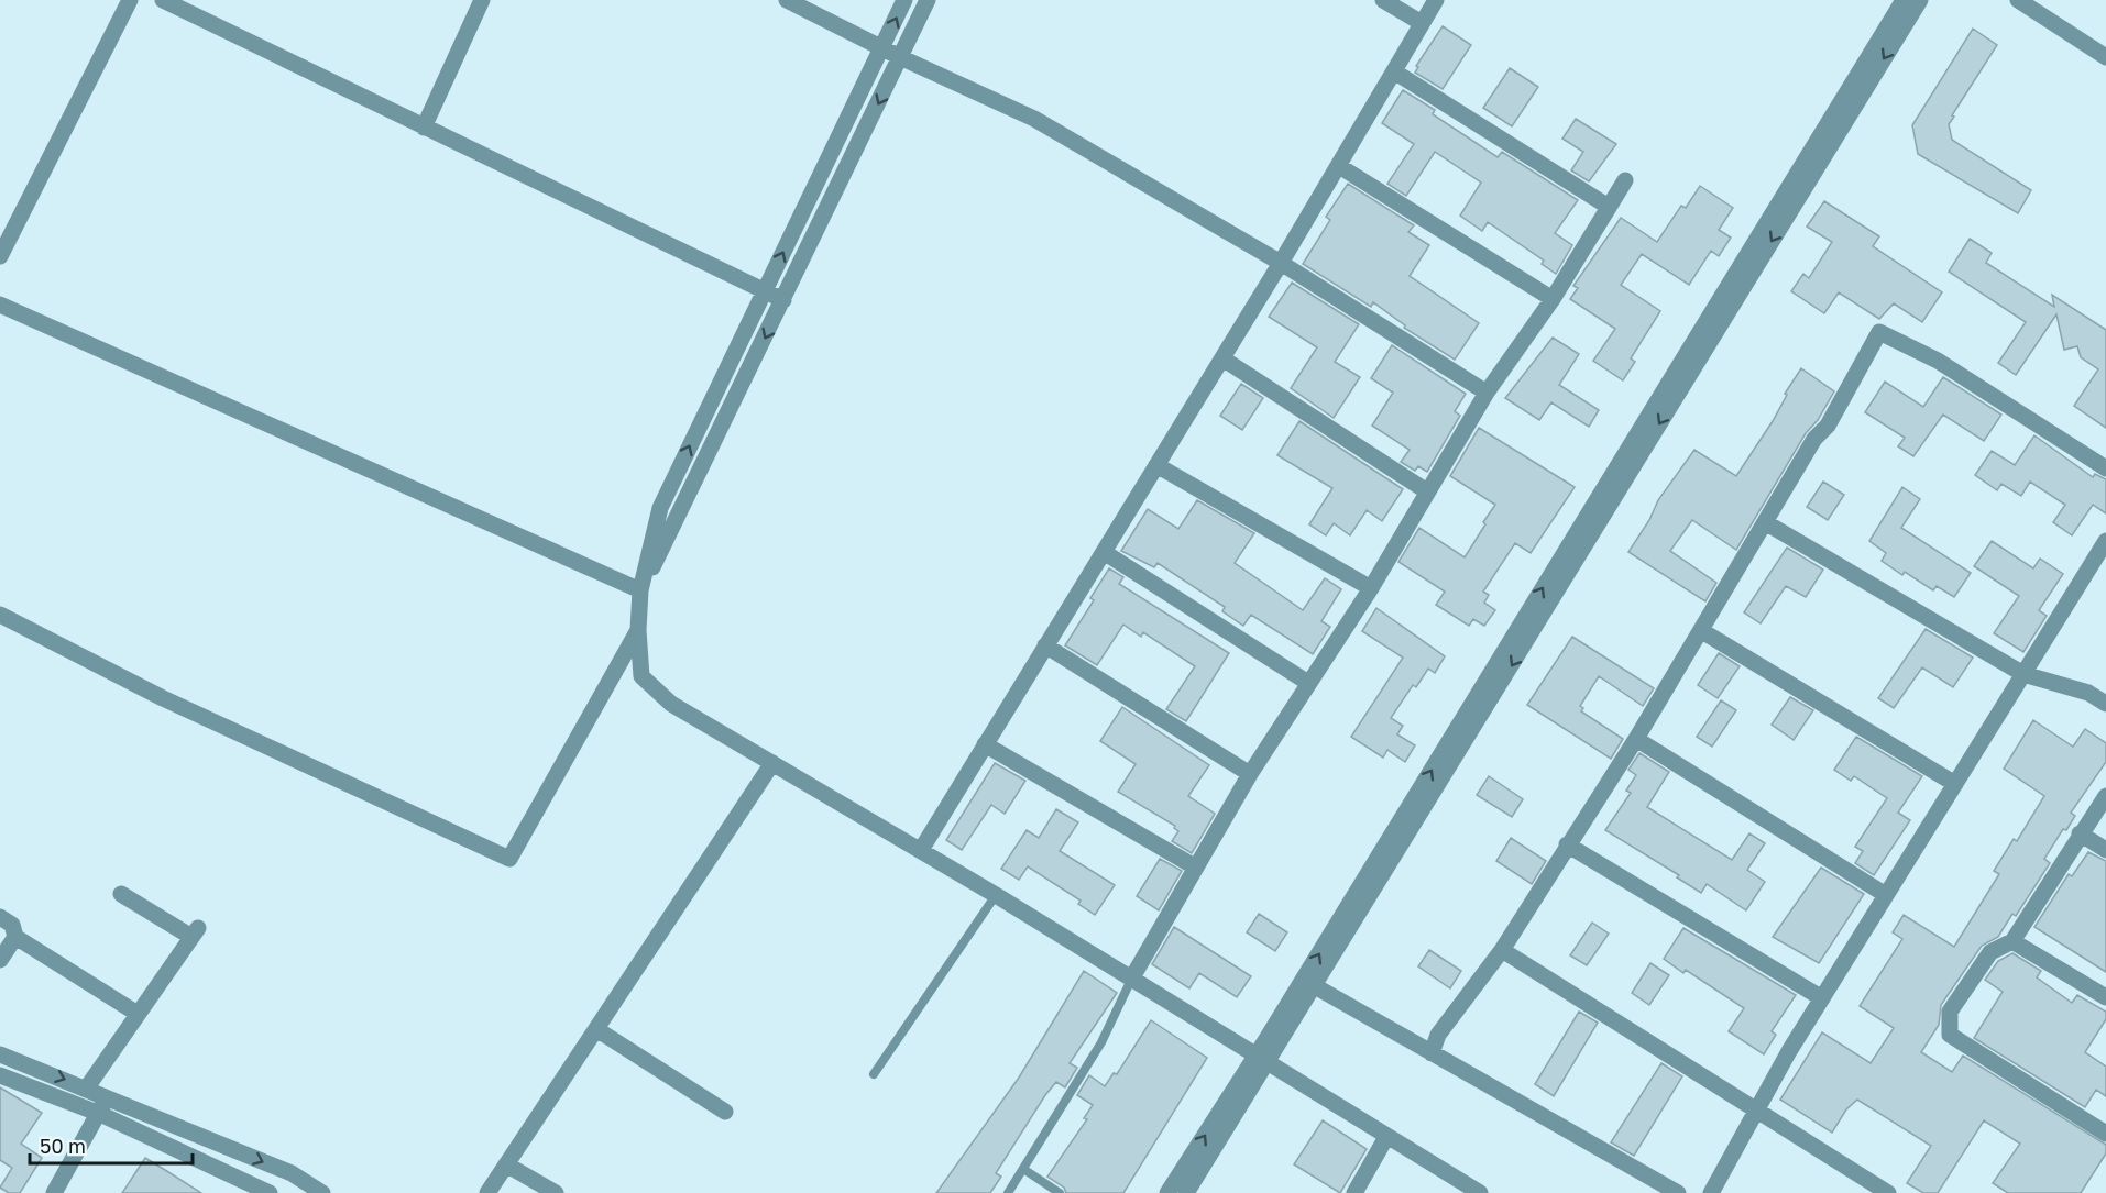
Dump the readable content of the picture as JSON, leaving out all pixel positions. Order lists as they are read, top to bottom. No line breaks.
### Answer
{"scale_bar":"50 m"}
